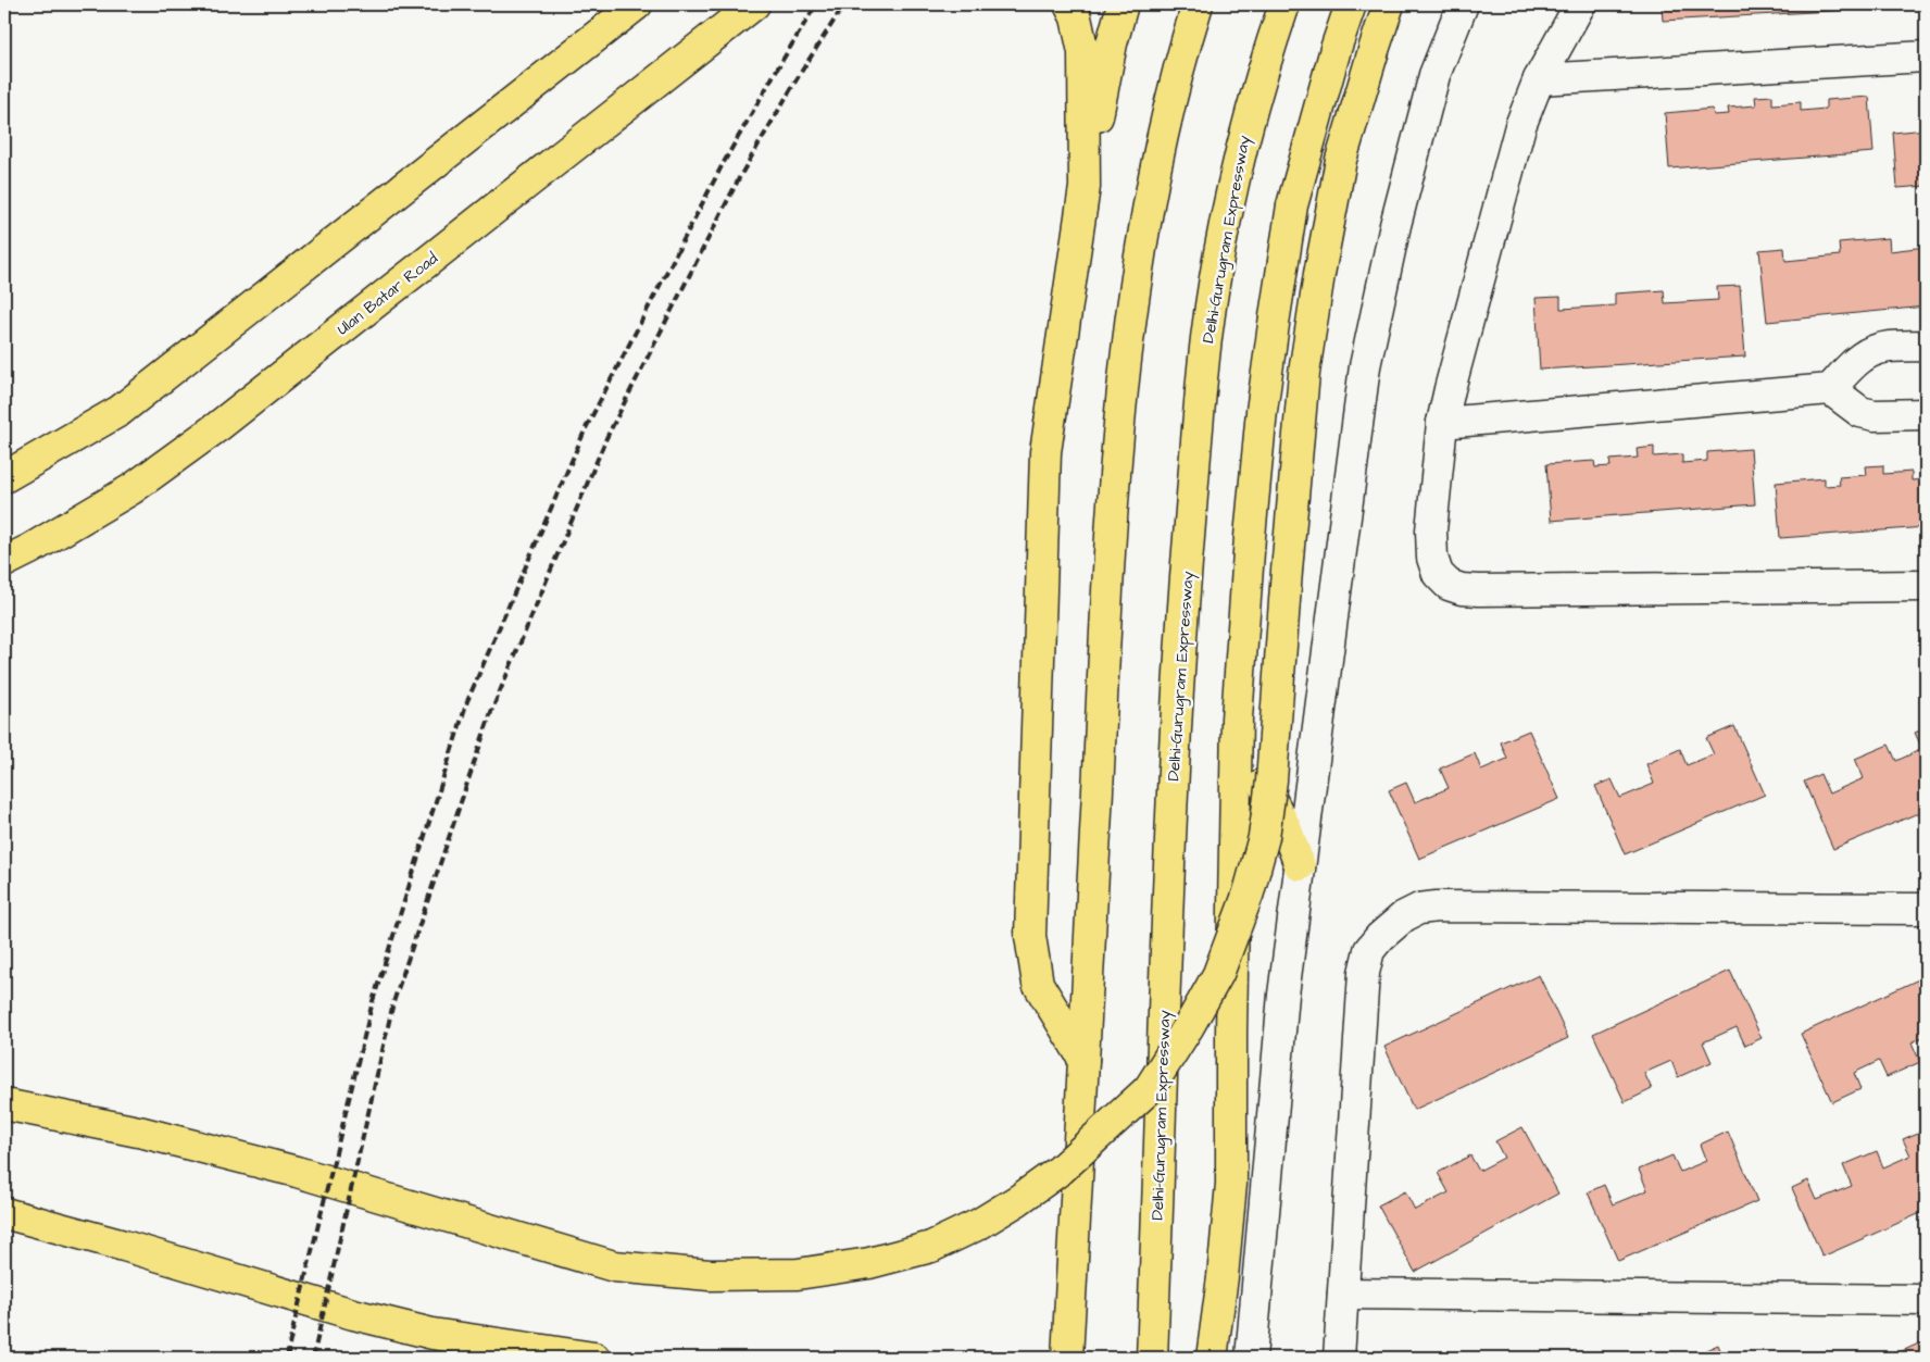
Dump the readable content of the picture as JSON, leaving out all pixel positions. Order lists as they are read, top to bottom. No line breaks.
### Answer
{"streets":{"main road":["Delhi-Gurugram Expressway","Ulan Batar Road"]}}
